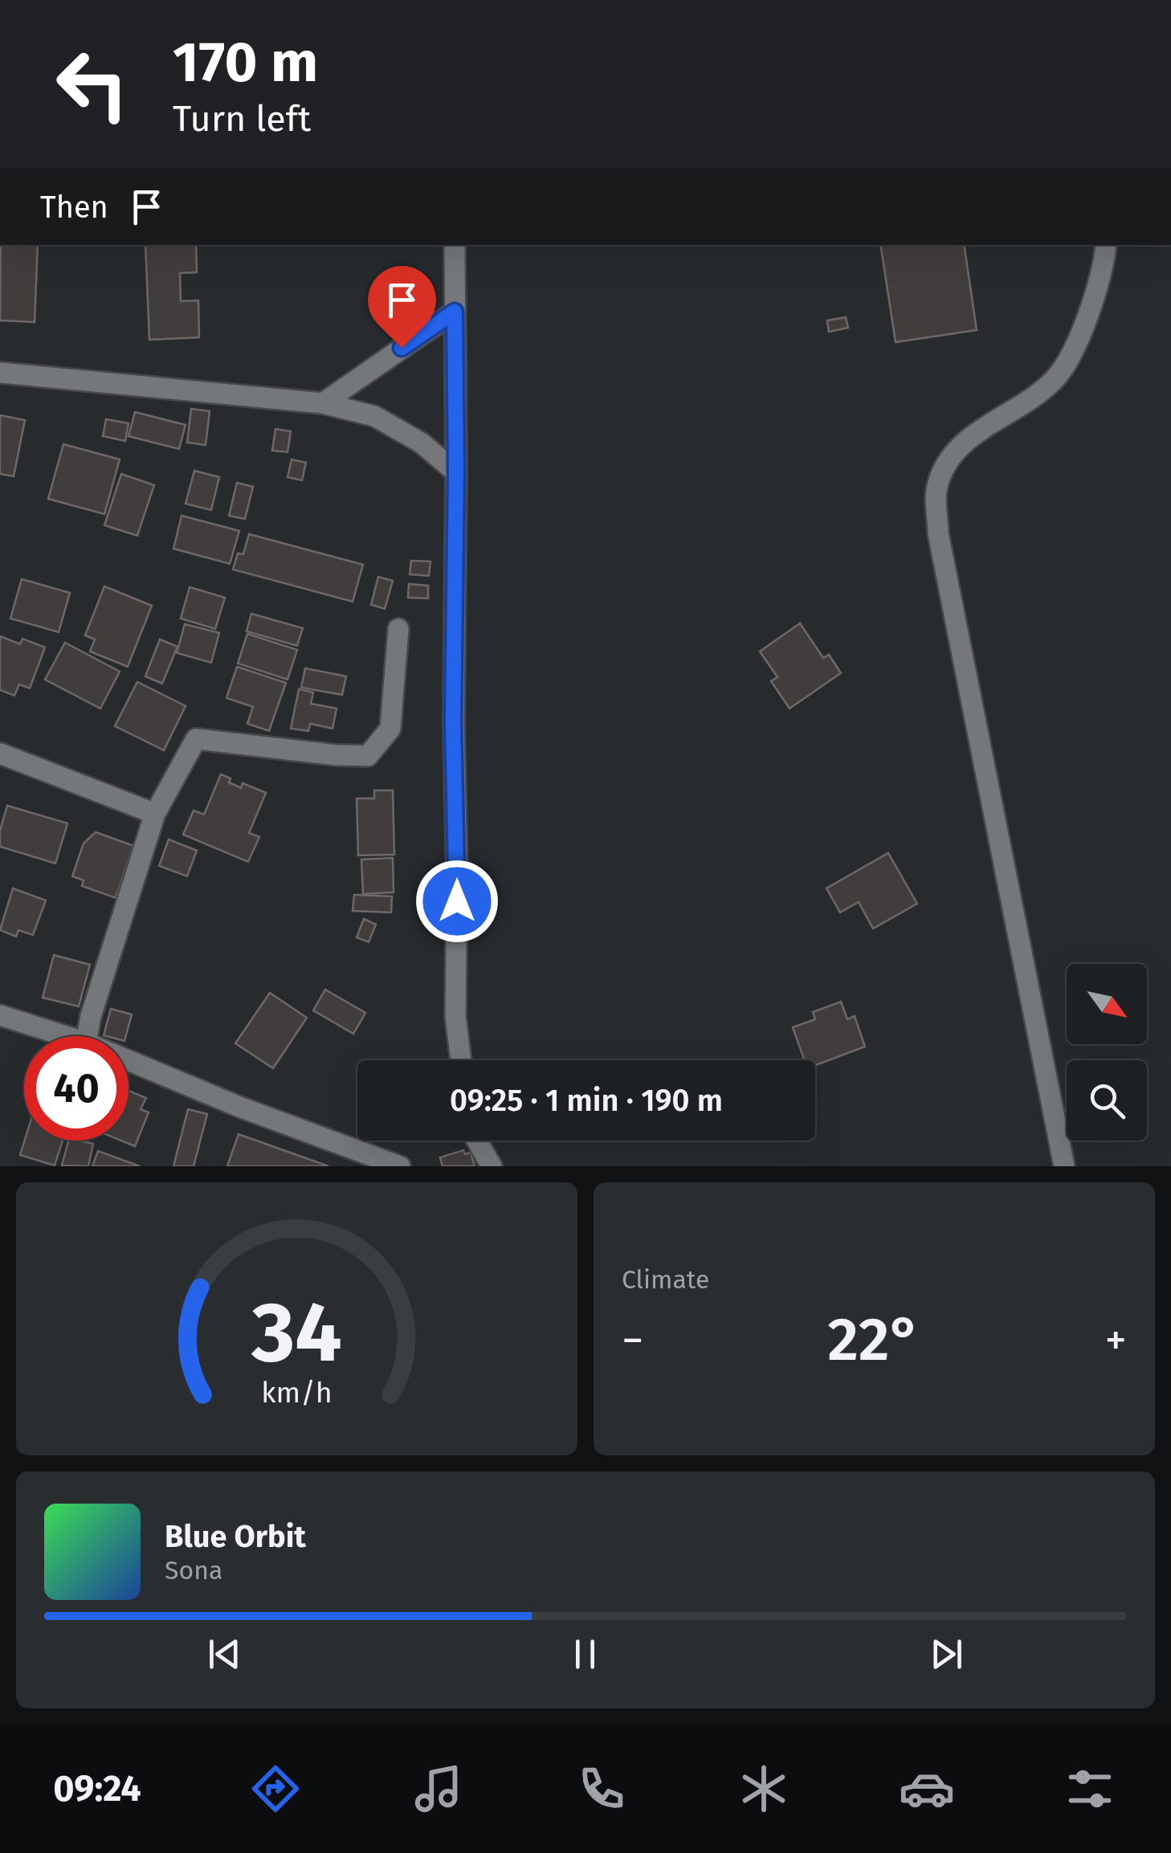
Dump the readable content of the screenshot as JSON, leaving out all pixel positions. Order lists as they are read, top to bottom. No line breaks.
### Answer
{"north":"bottom right","page":{"turn":["170 m","Turn left"],"then":"Then","limit":"40","trip":"09:25 · 1 min · 190 m","tile":"Climate","heat":["−","22°","+"],"song":["Blue Orbit","Sona"],"tabs":"09:24","gauge":["34","km/h"]}}
